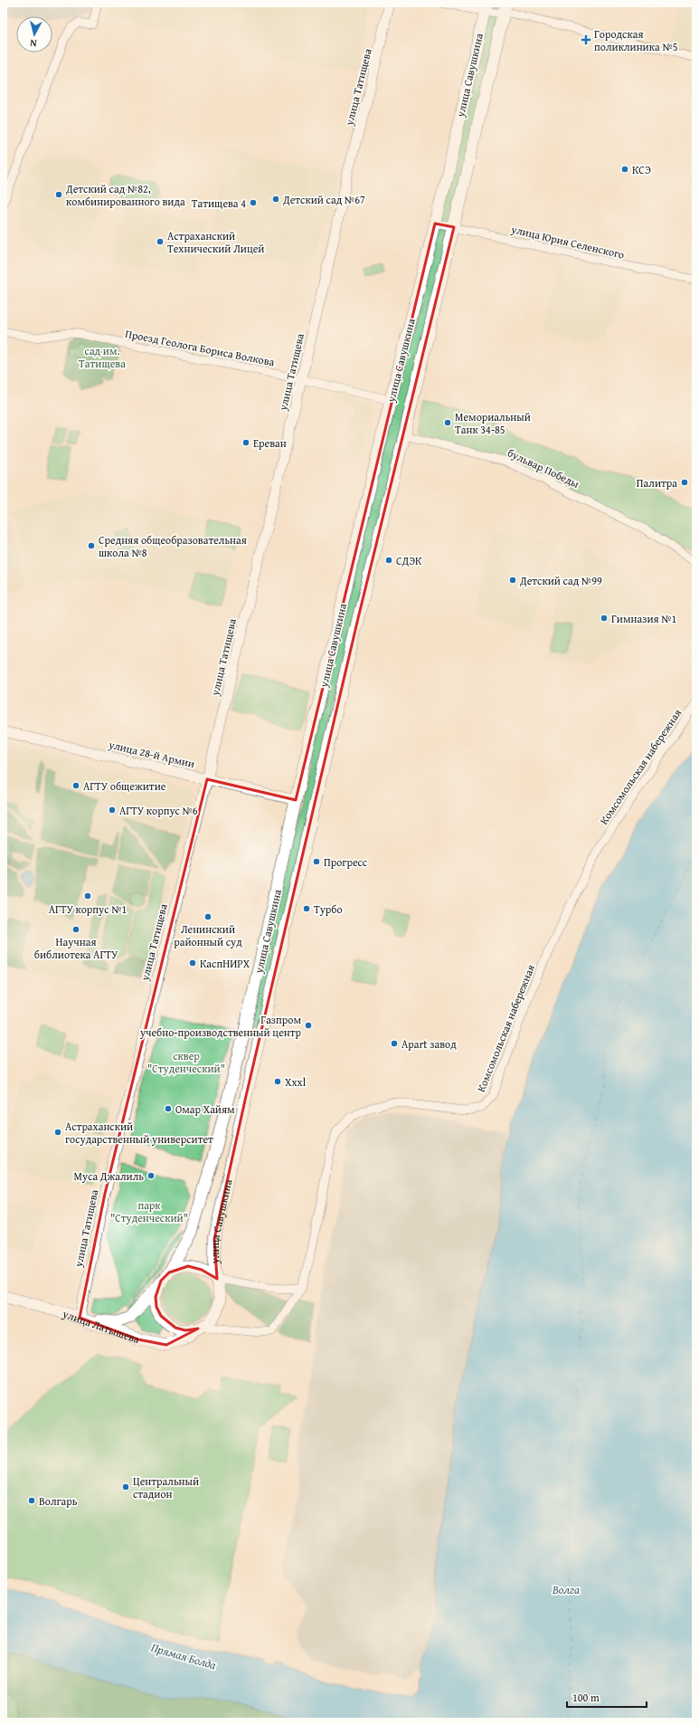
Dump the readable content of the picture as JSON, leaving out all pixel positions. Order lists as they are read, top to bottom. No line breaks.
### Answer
{"streets":{"highway":["улица Савушкина","улица Латышева"],"main road":["улица Татищева","улица 28-й Армии"],"street":["улица Юрия Селенского","Проезд Геолога Бориса Волкова","бульвар Победы","Комсомольская набережная"]},"crossings":[["улица Савушкина","улица Юрия Селенского"],["улица Савушкина","Проезд Геолога Бориса Волкова"],["улица Савушкина","бульвар Победы"],["улица Савушкина","улица 28-й Армии"],["улица Савушкина","Комсомольская набережная"],["улица Савушкина","улица Латышева"],["улица Татищева","Проезд Геолога Бориса Волкова"],["улица Татищева","улица 28-й Армии"],["улица Татищева","улица Латышева"],["Комсомольская набережная","улица Латышева"]],"water":["Волга","Прямая Болда"],"parks":["сад им. Татищева","сквер \"Студенческий\"","парк \"Студенческий\""],"places":{"health":["Городская поликлиника №5"],"other":["КСЭ","Детский сад №82, комбинированного вида","Детский сад №67","Татищева 4","Астраханский Технический Лицей","Мемориальный Танк 34-85","Ереван","Палитра","Средняя общеобразовательная школа №8","СДЭК","Детский сад №99","Гимназия №1","АГТУ общежитие","АГТУ корпус №6","Прогресс","АГТУ корпус №1","Турбо","Ленинский районный суд","Научная библиотека АГТУ","КаспНИРХ","Газпром учебно-производственный центр","Apart завод","Xxxl","Омар Хайям","Астраханский государственный университет","Муса Джалиль","Центральный стадион","Волгарь"]},"scale_bar":"100 m","north":"bottom"}
